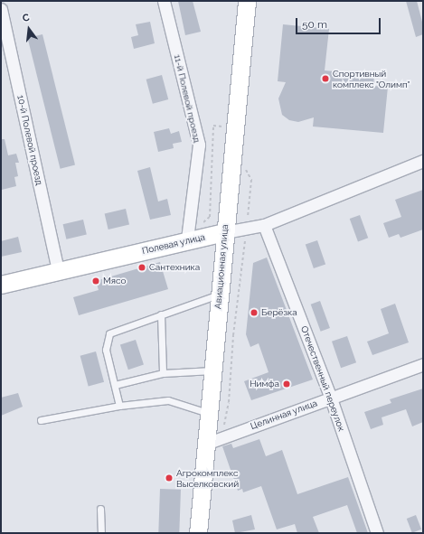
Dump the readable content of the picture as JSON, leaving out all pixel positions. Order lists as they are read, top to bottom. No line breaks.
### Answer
{"streets":{"main road":["Полевая улица","Авиационная улица"],"street":["11-й Полевой проезд","10-й Полевой проезд","Отечественный переулок","Целинная улица"]},"crossings":[["11-й Полевой проезд","Полевая улица"],["10-й Полевой проезд","Полевая улица"],["Полевая улица","Авиационная улица"],["Полевая улица","Отечественный переулок"],["Авиационная улица","Целинная улица"],["Отечественный переулок","Целинная улица"]],"places":["Спортивный комплекс \"Олимп\"","Сантехника","Мясо","Берёзка","Нимфа","Агрокомплекс Выселковский"],"scale_bar":"50 m","north":"top"}
